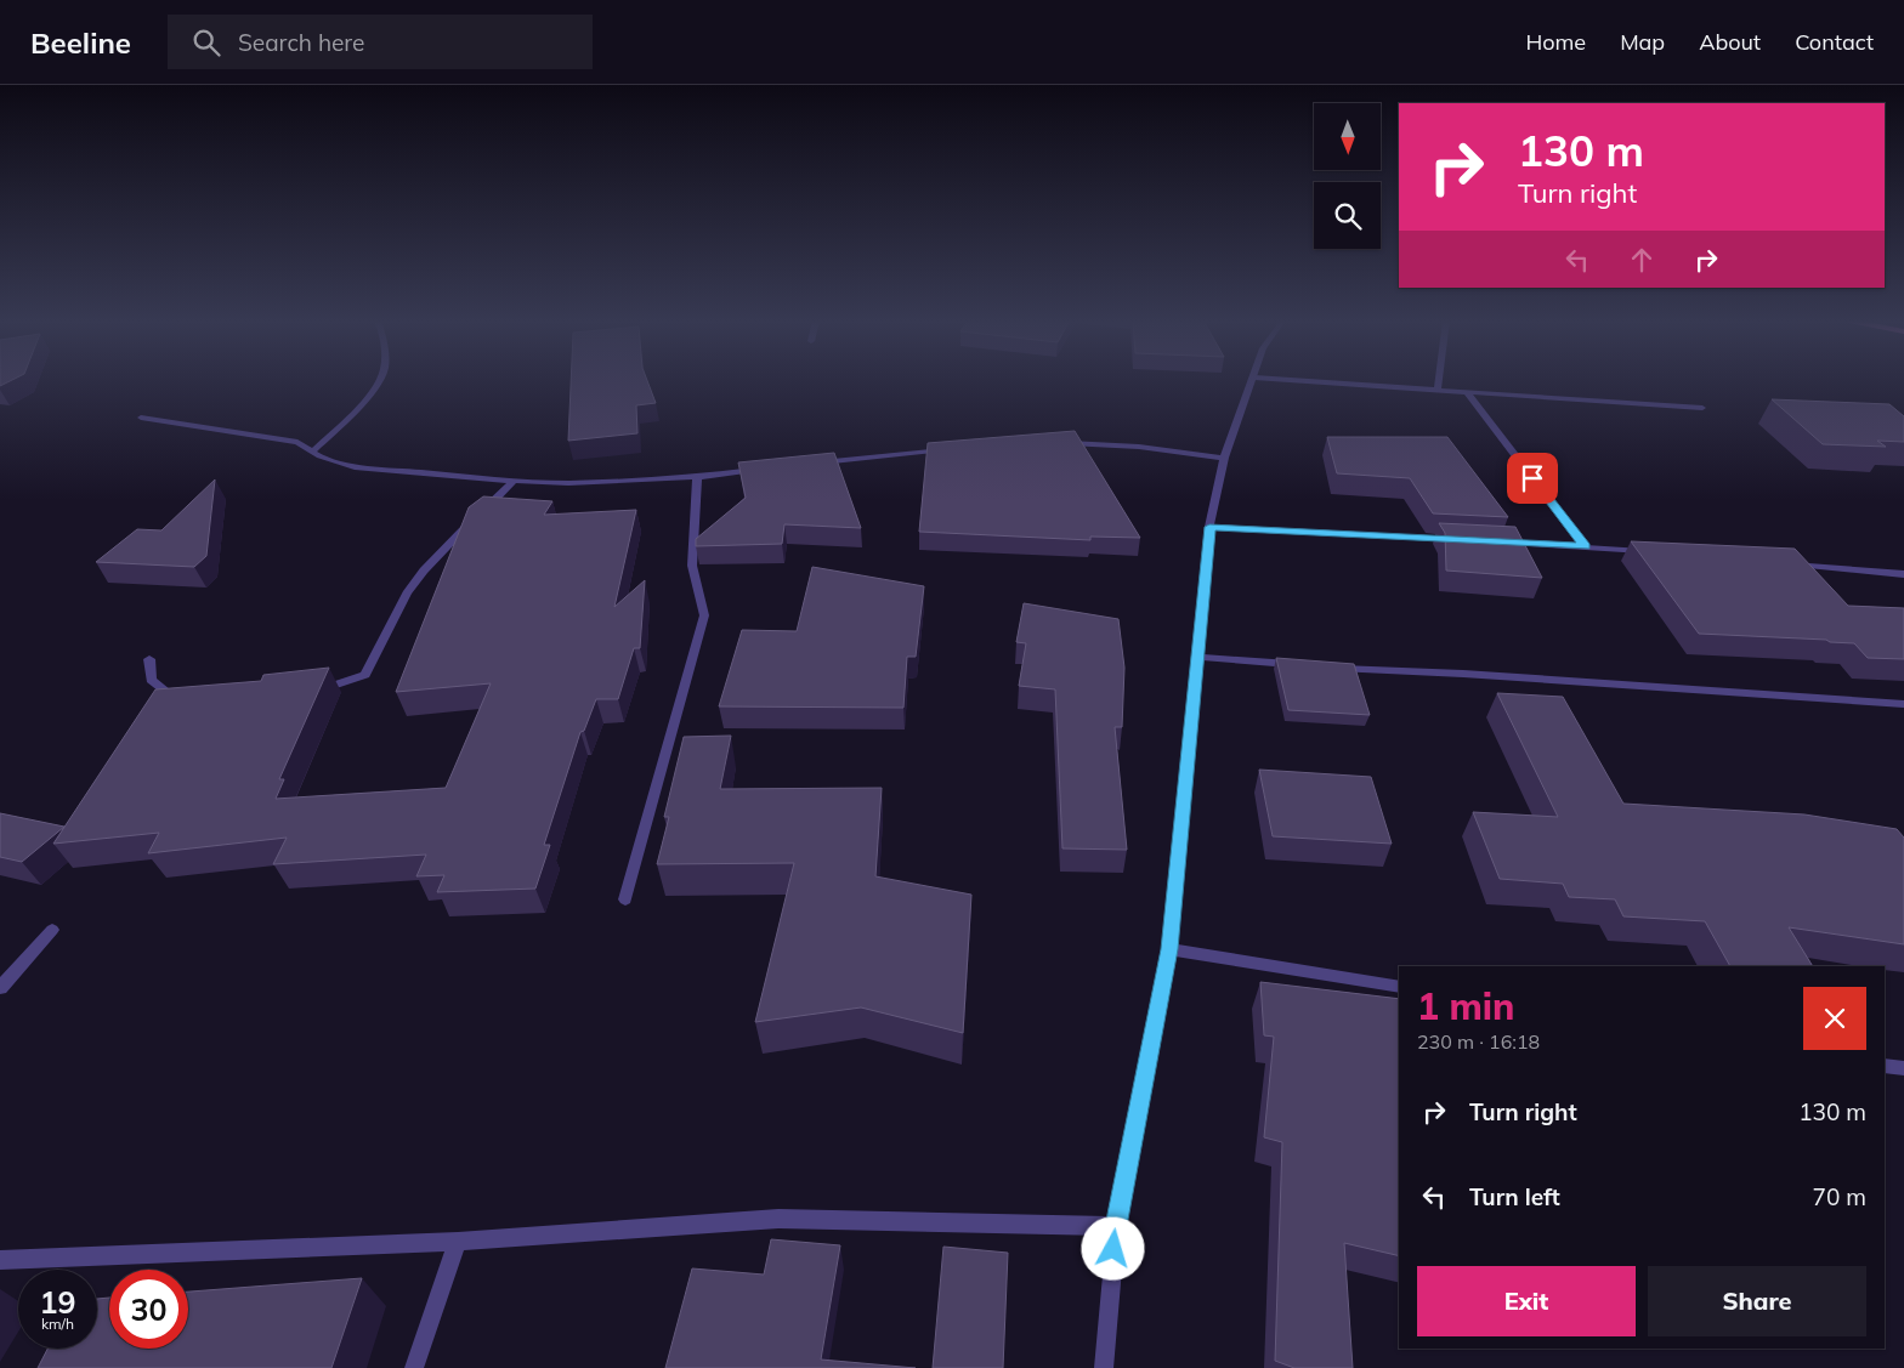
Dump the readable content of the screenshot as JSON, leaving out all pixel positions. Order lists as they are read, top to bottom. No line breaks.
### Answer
{"north":"bottom","page":{"header":"Beeline","search":"Search here","nav":["Home","Map","About","Contact"],"turn":["130 m","Turn right"],"heading":["1 min","230 m · 16:18"],"list":[{"name":"Turn right","value":"130 m"},{"name":"Turn left","value":"70 m"}],"buttons":["Exit","Share"],"speed":"19 km/h","limit":"30"}}
